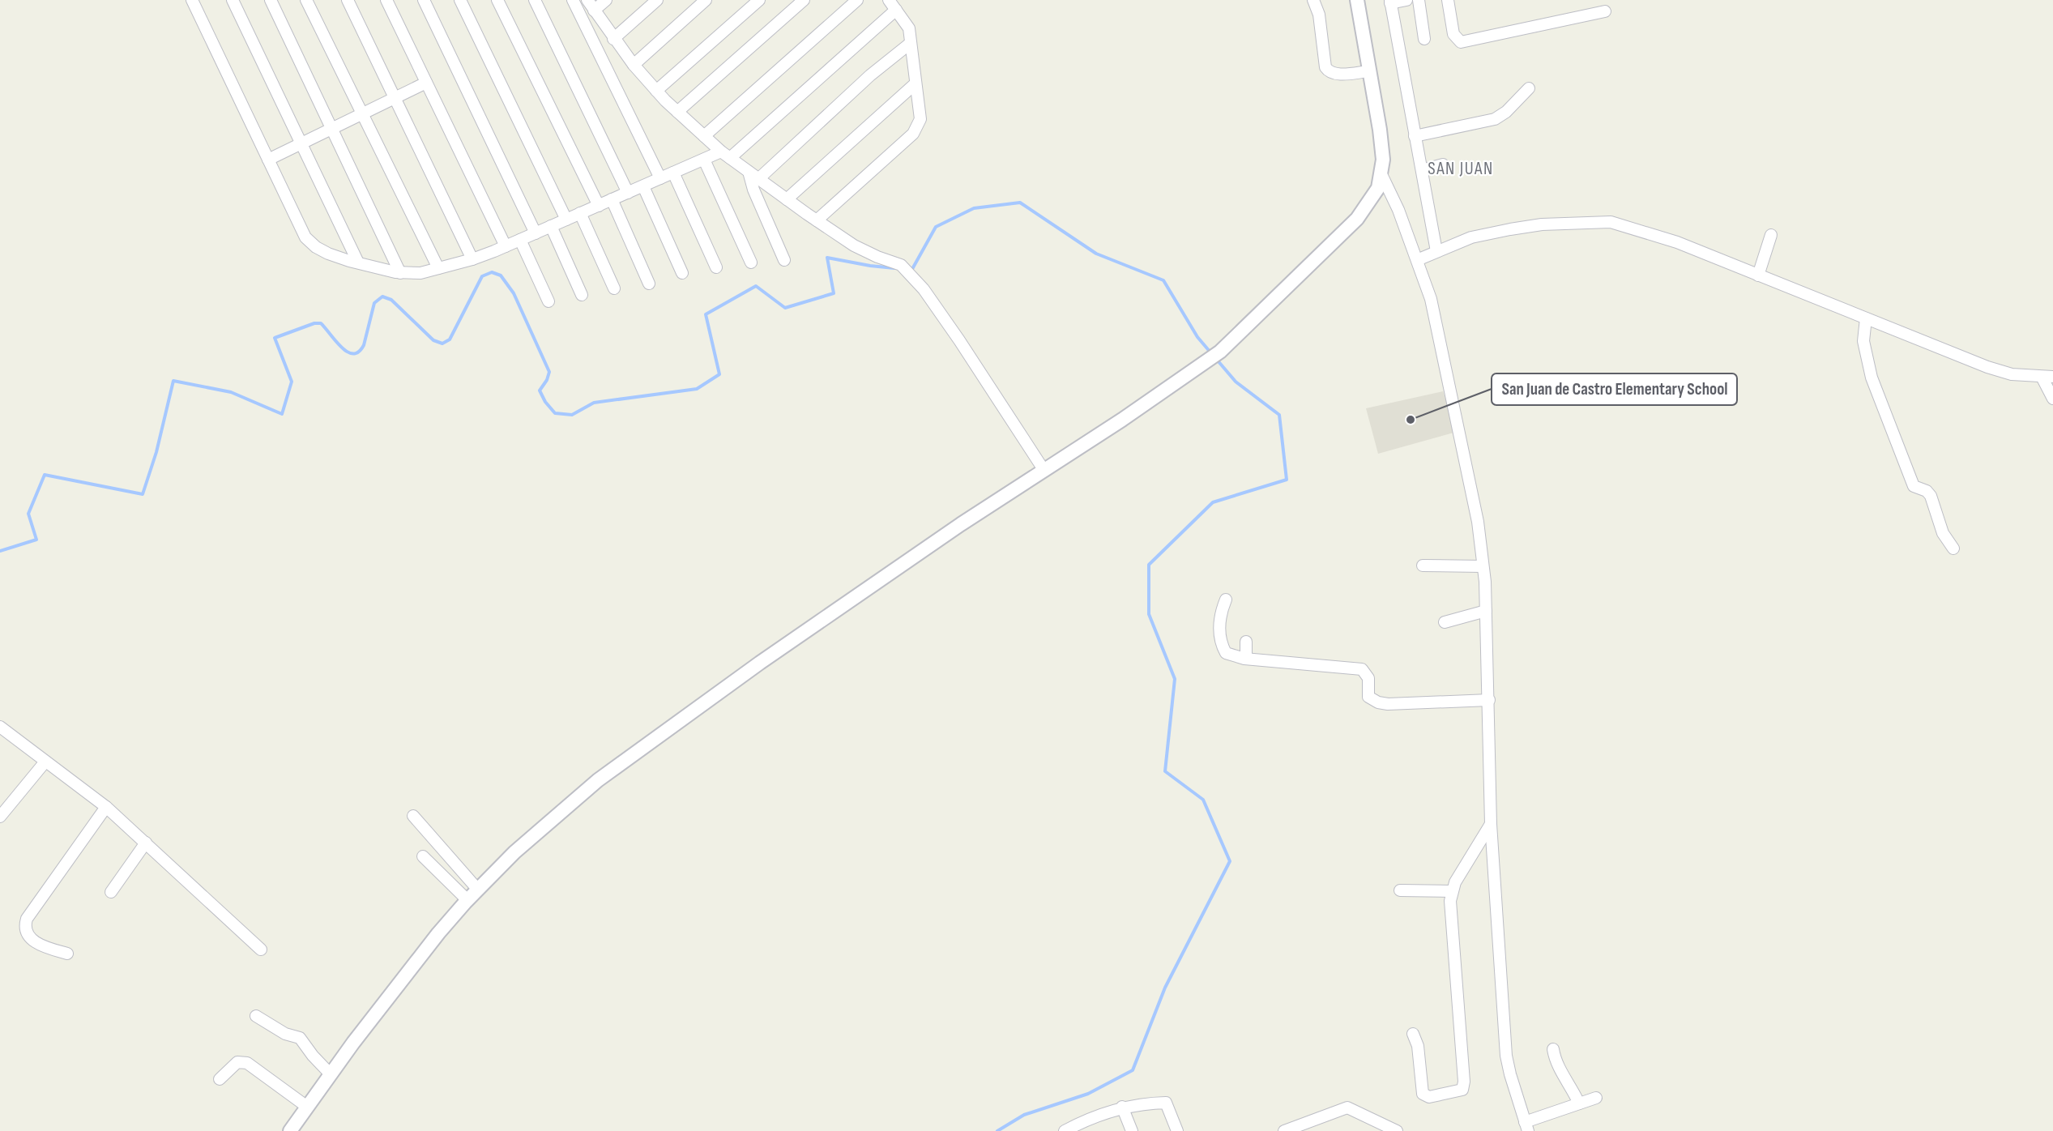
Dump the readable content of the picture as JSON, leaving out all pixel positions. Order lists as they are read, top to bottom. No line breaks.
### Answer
{"districts":["SAN JUAN"],"places":["San Juan de Castro Elementary School"]}
